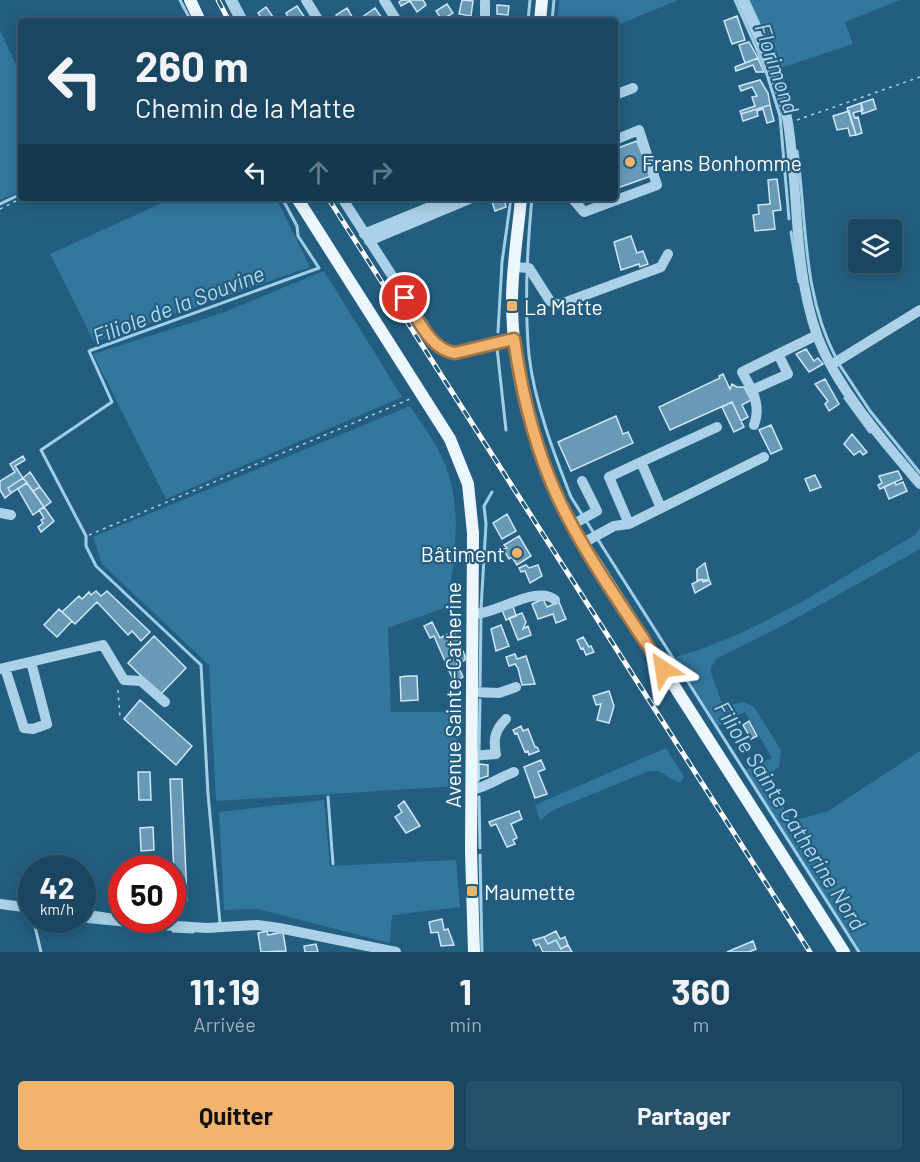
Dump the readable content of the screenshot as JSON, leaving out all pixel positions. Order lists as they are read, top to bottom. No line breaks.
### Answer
{"streets":{"main road":["Avenue Sainte-Catherine"]},"water":["Florimond","Filiole de la Souvine","Filiole Sainte Catherine Nord"],"places":{"other":["Frans Bonhomme","Bâtiment"],"transit":["La Matte","Maumette"]},"page":{"turn":["260 m","Chemin de la Matte"],"speed":"42 km/h","limit":"50","eta":["11:19","Arrivée","1","min","360","m"],"buttons":["Quitter","Partager"]}}
